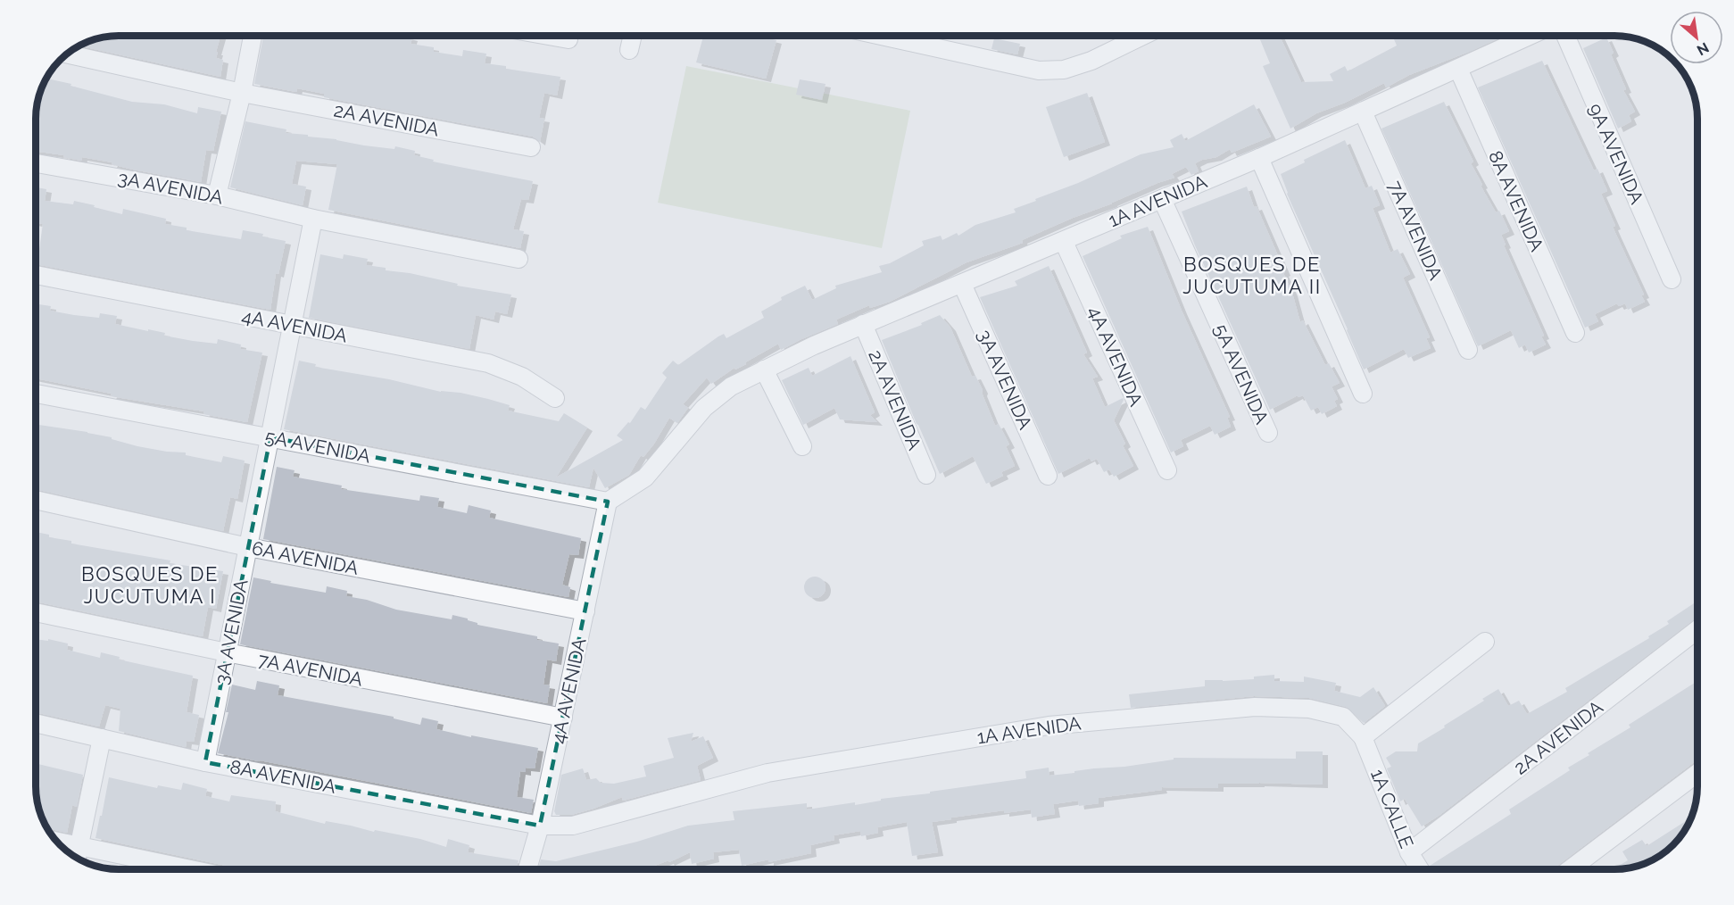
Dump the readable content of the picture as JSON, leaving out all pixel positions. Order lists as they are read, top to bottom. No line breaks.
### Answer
{"streets":{"street":["2A AVENIDA","9A AVENIDA","3A AVENIDA","1A AVENIDA","8A AVENIDA","7A AVENIDA","4A AVENIDA","5A AVENIDA","6A AVENIDA","1A CALLE"]},"crossings":[["2A AVENIDA","1A AVENIDA"],["2A AVENIDA","1A CALLE"],["3A AVENIDA","1A AVENIDA"],["3A AVENIDA","8A AVENIDA"],["3A AVENIDA","7A AVENIDA"],["3A AVENIDA","4A AVENIDA"],["3A AVENIDA","5A AVENIDA"],["3A AVENIDA","6A AVENIDA"],["1A AVENIDA","8A AVENIDA"],["1A AVENIDA","7A AVENIDA"],["1A AVENIDA","4A AVENIDA"],["1A AVENIDA","5A AVENIDA"],["1A AVENIDA","1A CALLE"],["8A AVENIDA","4A AVENIDA"],["7A AVENIDA","4A AVENIDA"],["4A AVENIDA","5A AVENIDA"],["4A AVENIDA","6A AVENIDA"]],"districts":["BOSQUES DE JUCUTUMA II","BOSQUES DE JUCUTUMA I"],"north":"bottom right"}
